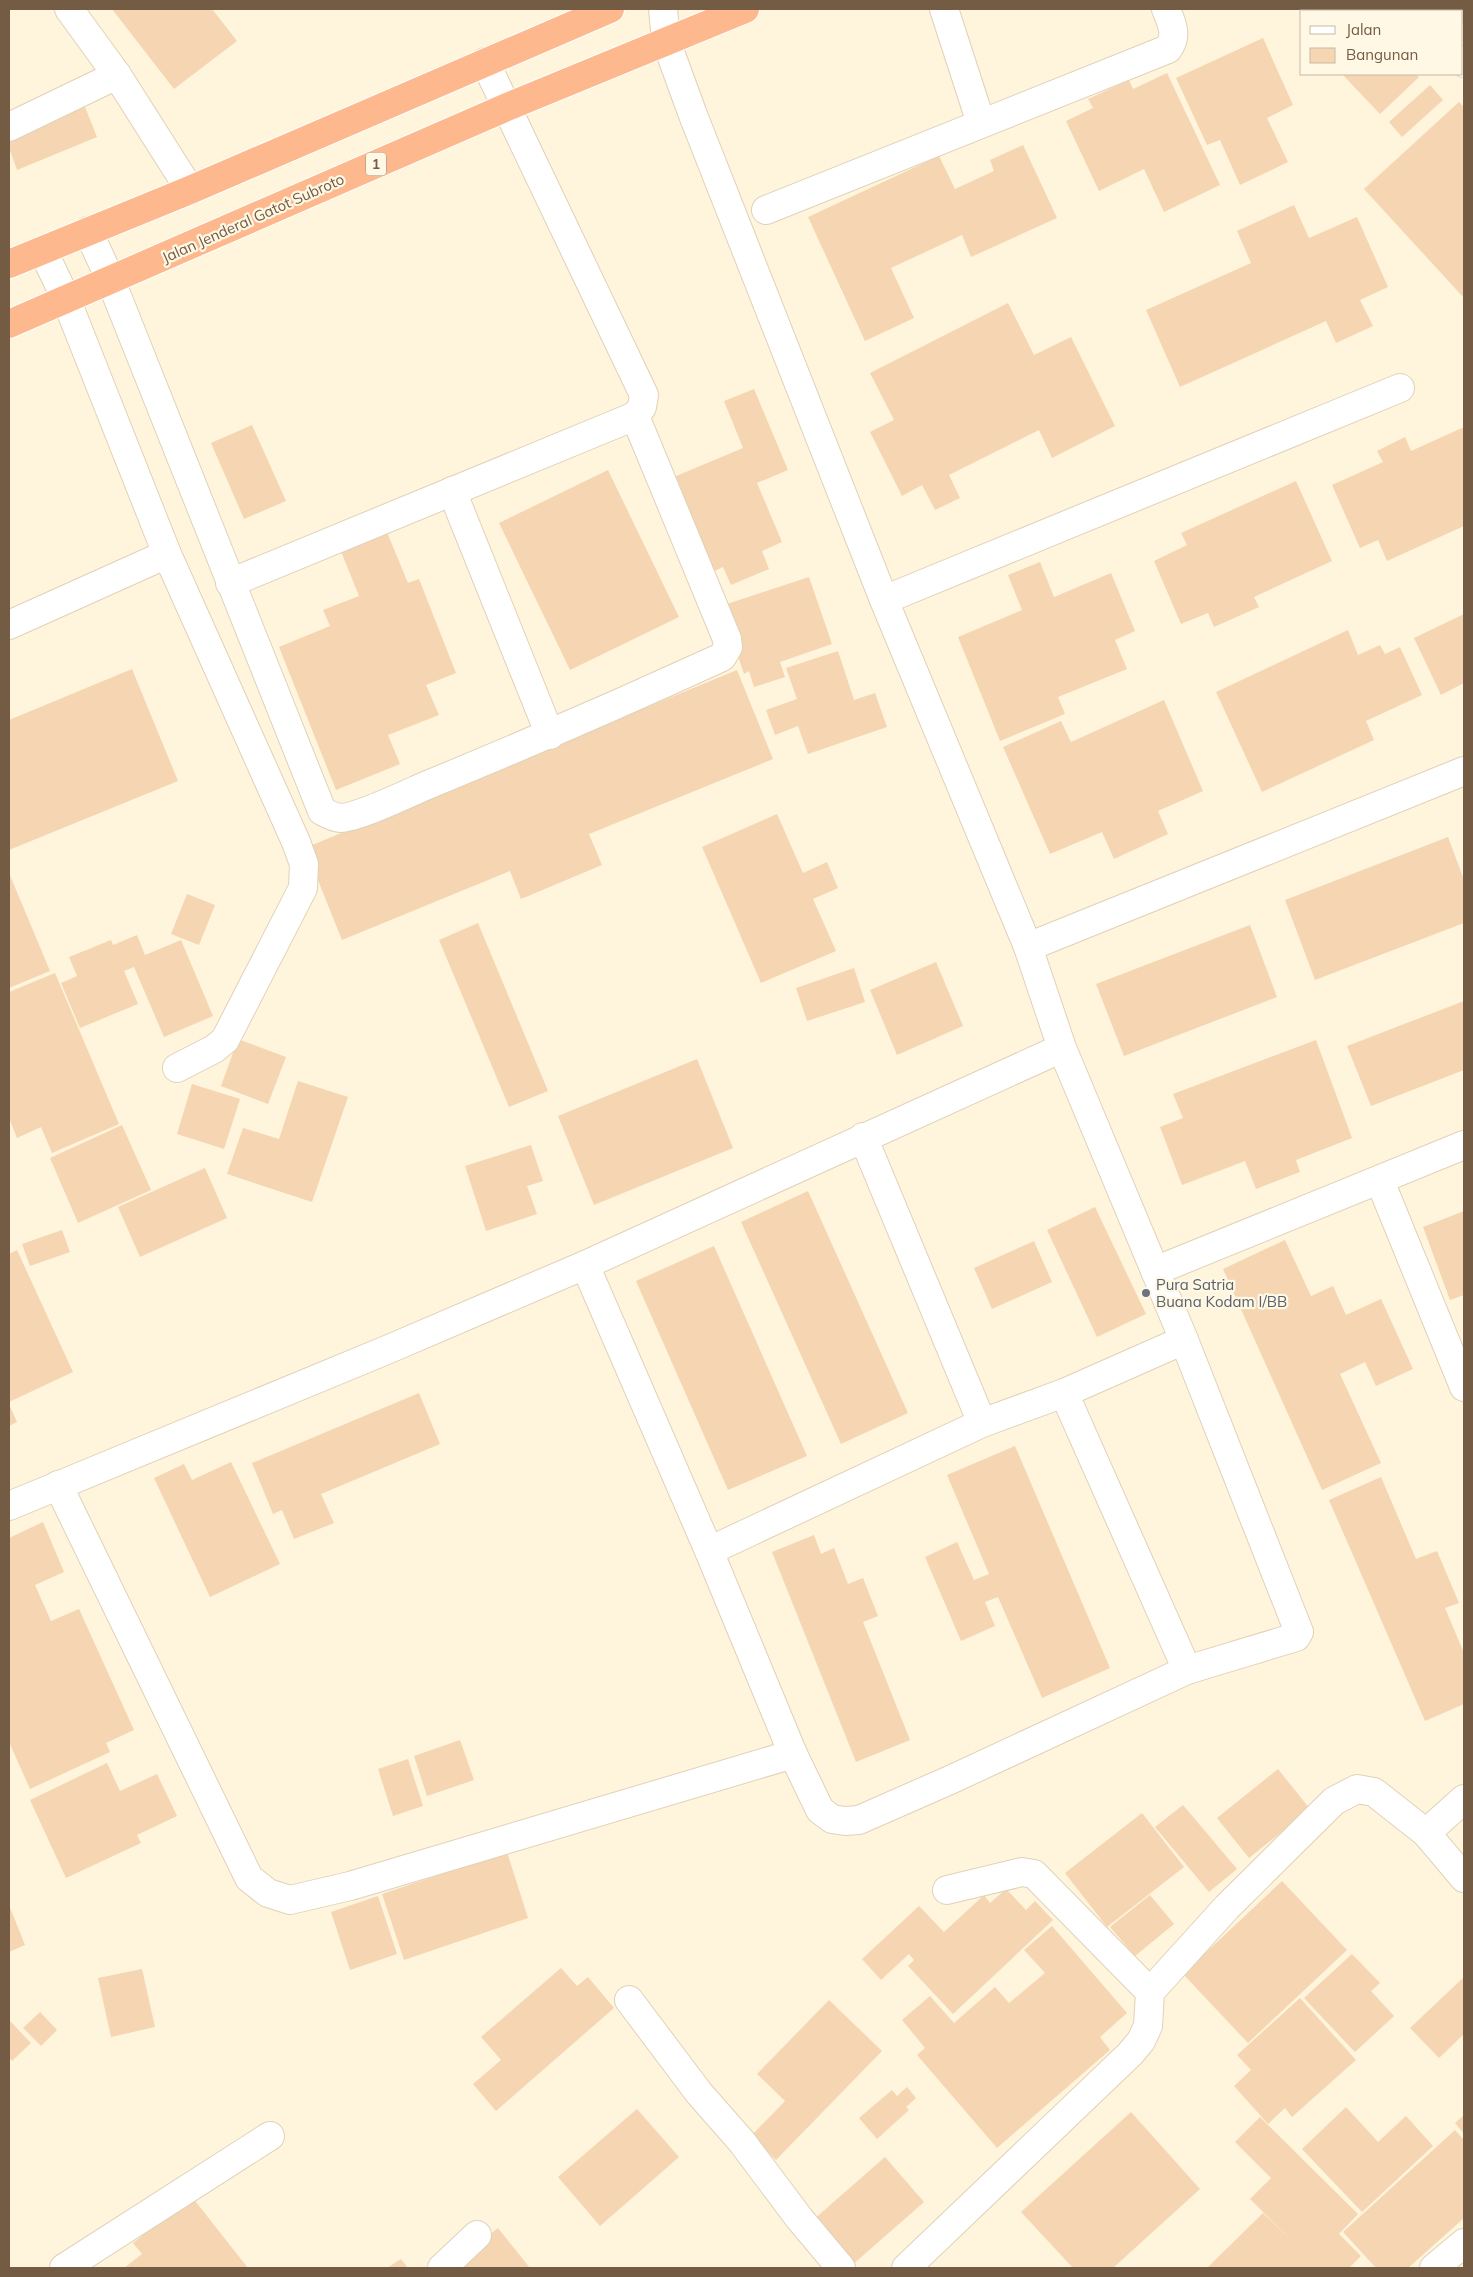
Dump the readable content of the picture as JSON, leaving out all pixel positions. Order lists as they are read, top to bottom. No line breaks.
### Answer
{"streets":{"highway":["1","Jalan Jenderal Gatot Subroto"]},"places":["Pura Satria Buana Kodam I/BB"],"legend":["Jalan","Bangunan"]}
